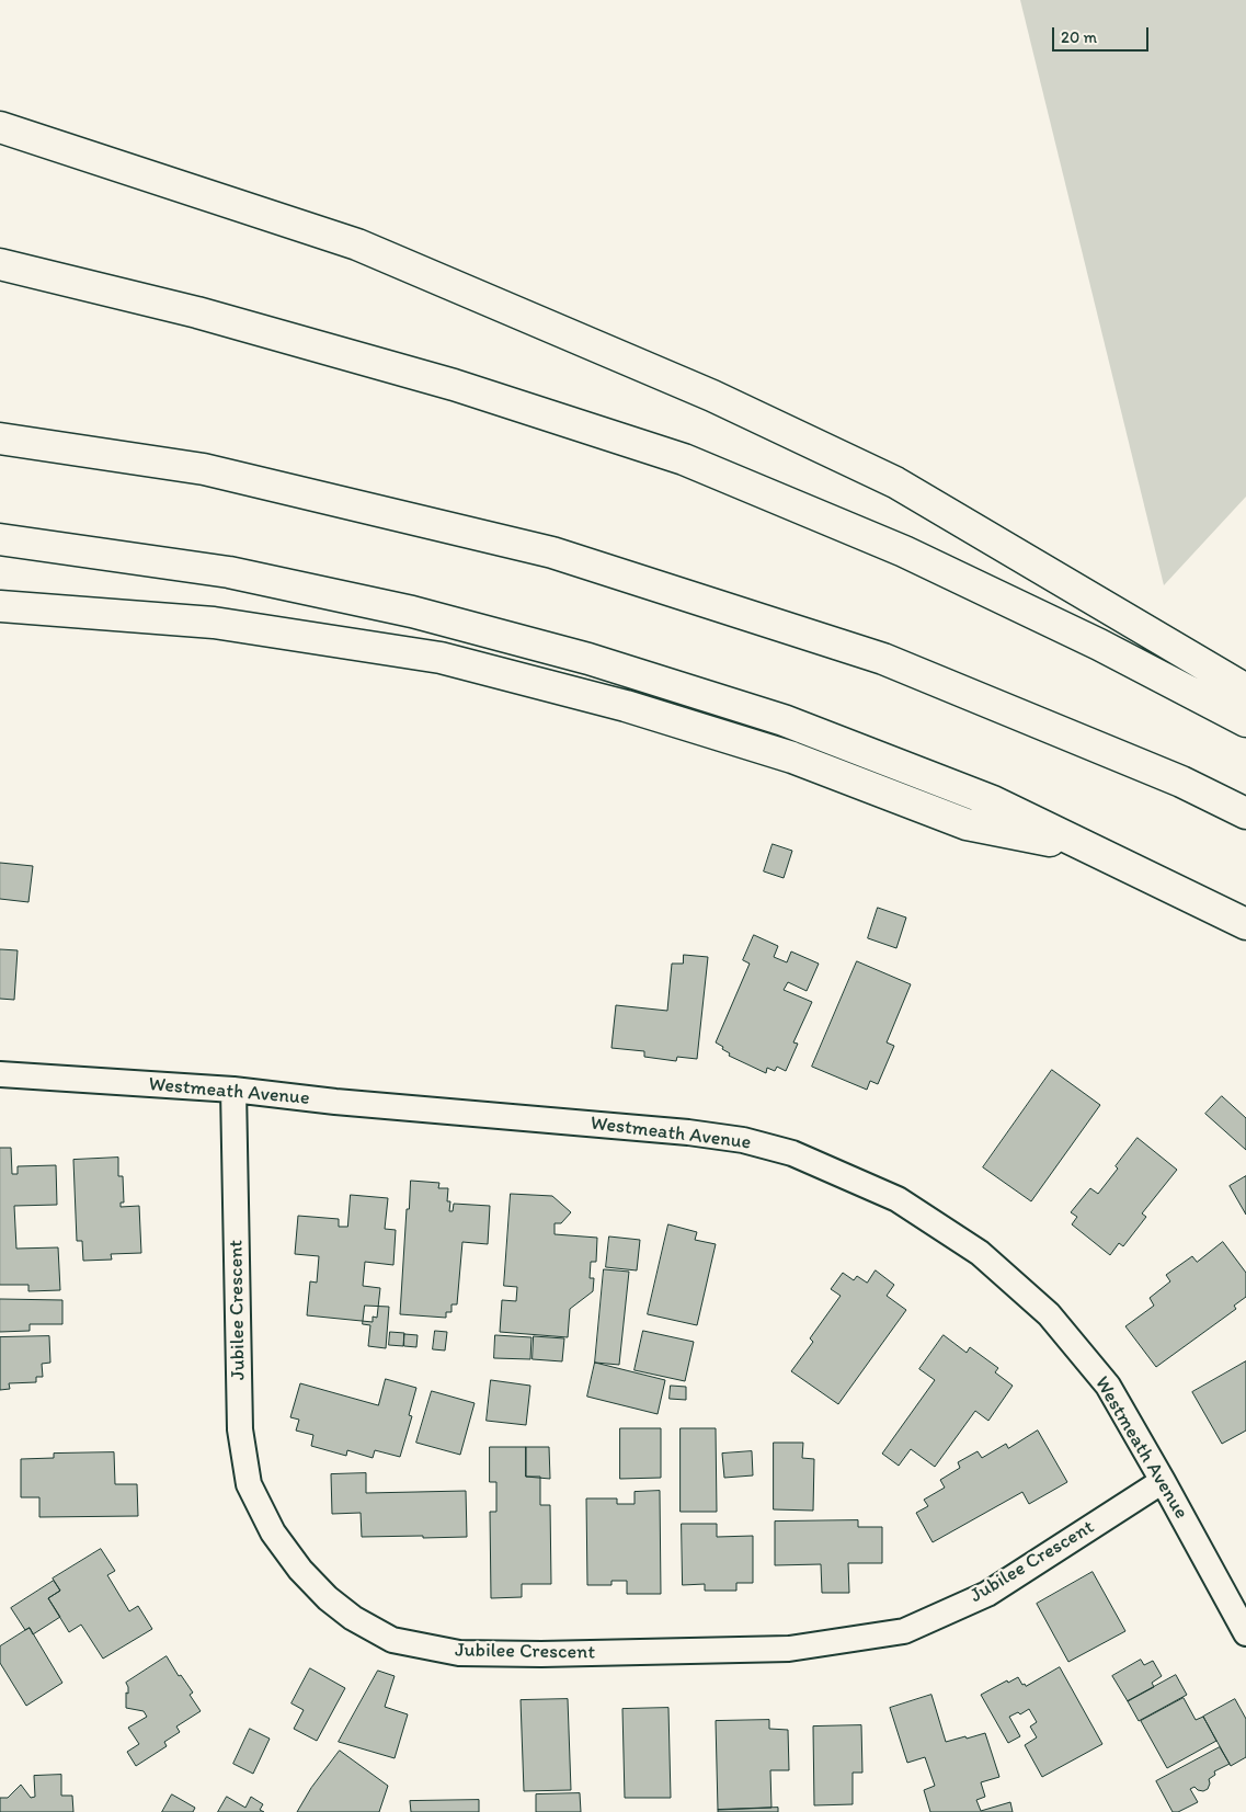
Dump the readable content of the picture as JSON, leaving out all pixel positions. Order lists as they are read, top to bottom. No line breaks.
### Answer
{"streets":{"street":["Westmeath Avenue","Jubilee Crescent"]},"crossings":[["Westmeath Avenue","Jubilee Crescent"]],"scale_bar":"20 m"}
